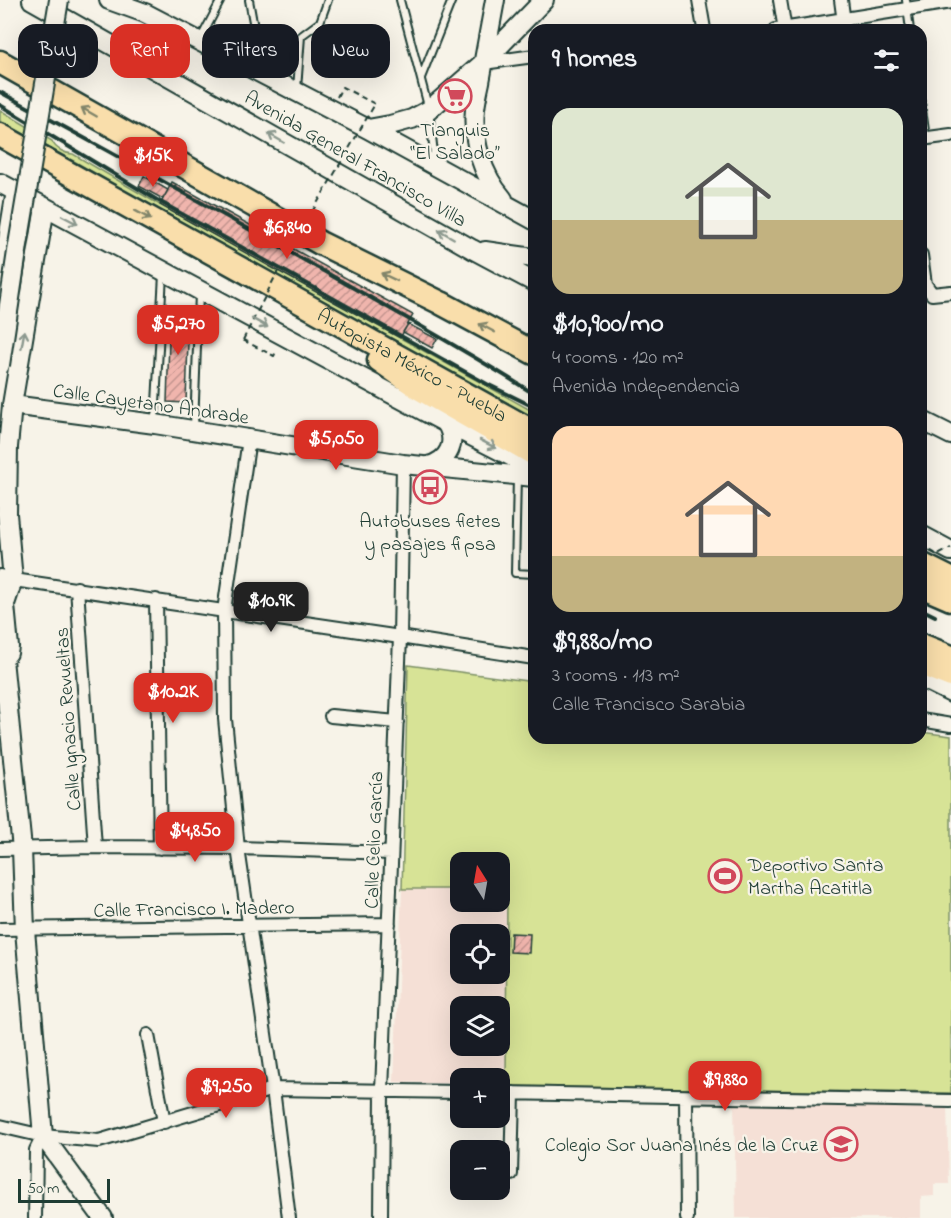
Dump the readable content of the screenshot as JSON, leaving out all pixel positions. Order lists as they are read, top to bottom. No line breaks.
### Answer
{"streets":{"highway":["Autopista México - Puebla"],"street":["Avenida General Francisco Villa","Calle Cayetano Andrade","Calle Ignacio Revueltas","Calle Celio García","Calle Francisco I. Madero"]},"crossings":[["Calle Cayetano Andrade","Calle Celio García"],["Calle Celio García","Calle Francisco I. Madero"]],"places":{"supermarket":["Tianguis “El Salado”"],"bus stop":["Autobuses fletes y pasajes fipsa"],"sports":["Deportivo Santa Martha Acatitla"],"school or university":["Colegio Sor Juana Inés de la Cruz"]},"scale_bar":"50 m","north":"top","page":{"chip":["Buy","Rent","Filters","New"],"heading":"9 homes","list":[{"name":"$10,900/mo","note":"4 rooms · 120 m² · Avenida Independencia"},{"name":"$9,880/mo","note":"3 rooms · 113 m² · Calle Francisco Sarabia"}],"price":["$15K","$6,840","$5,270","$5,050","$10.9K","$10.2K","$4,850","$9,880","$9,250"],"map_buttons":["+","−"],"scale":"50 m"}}
